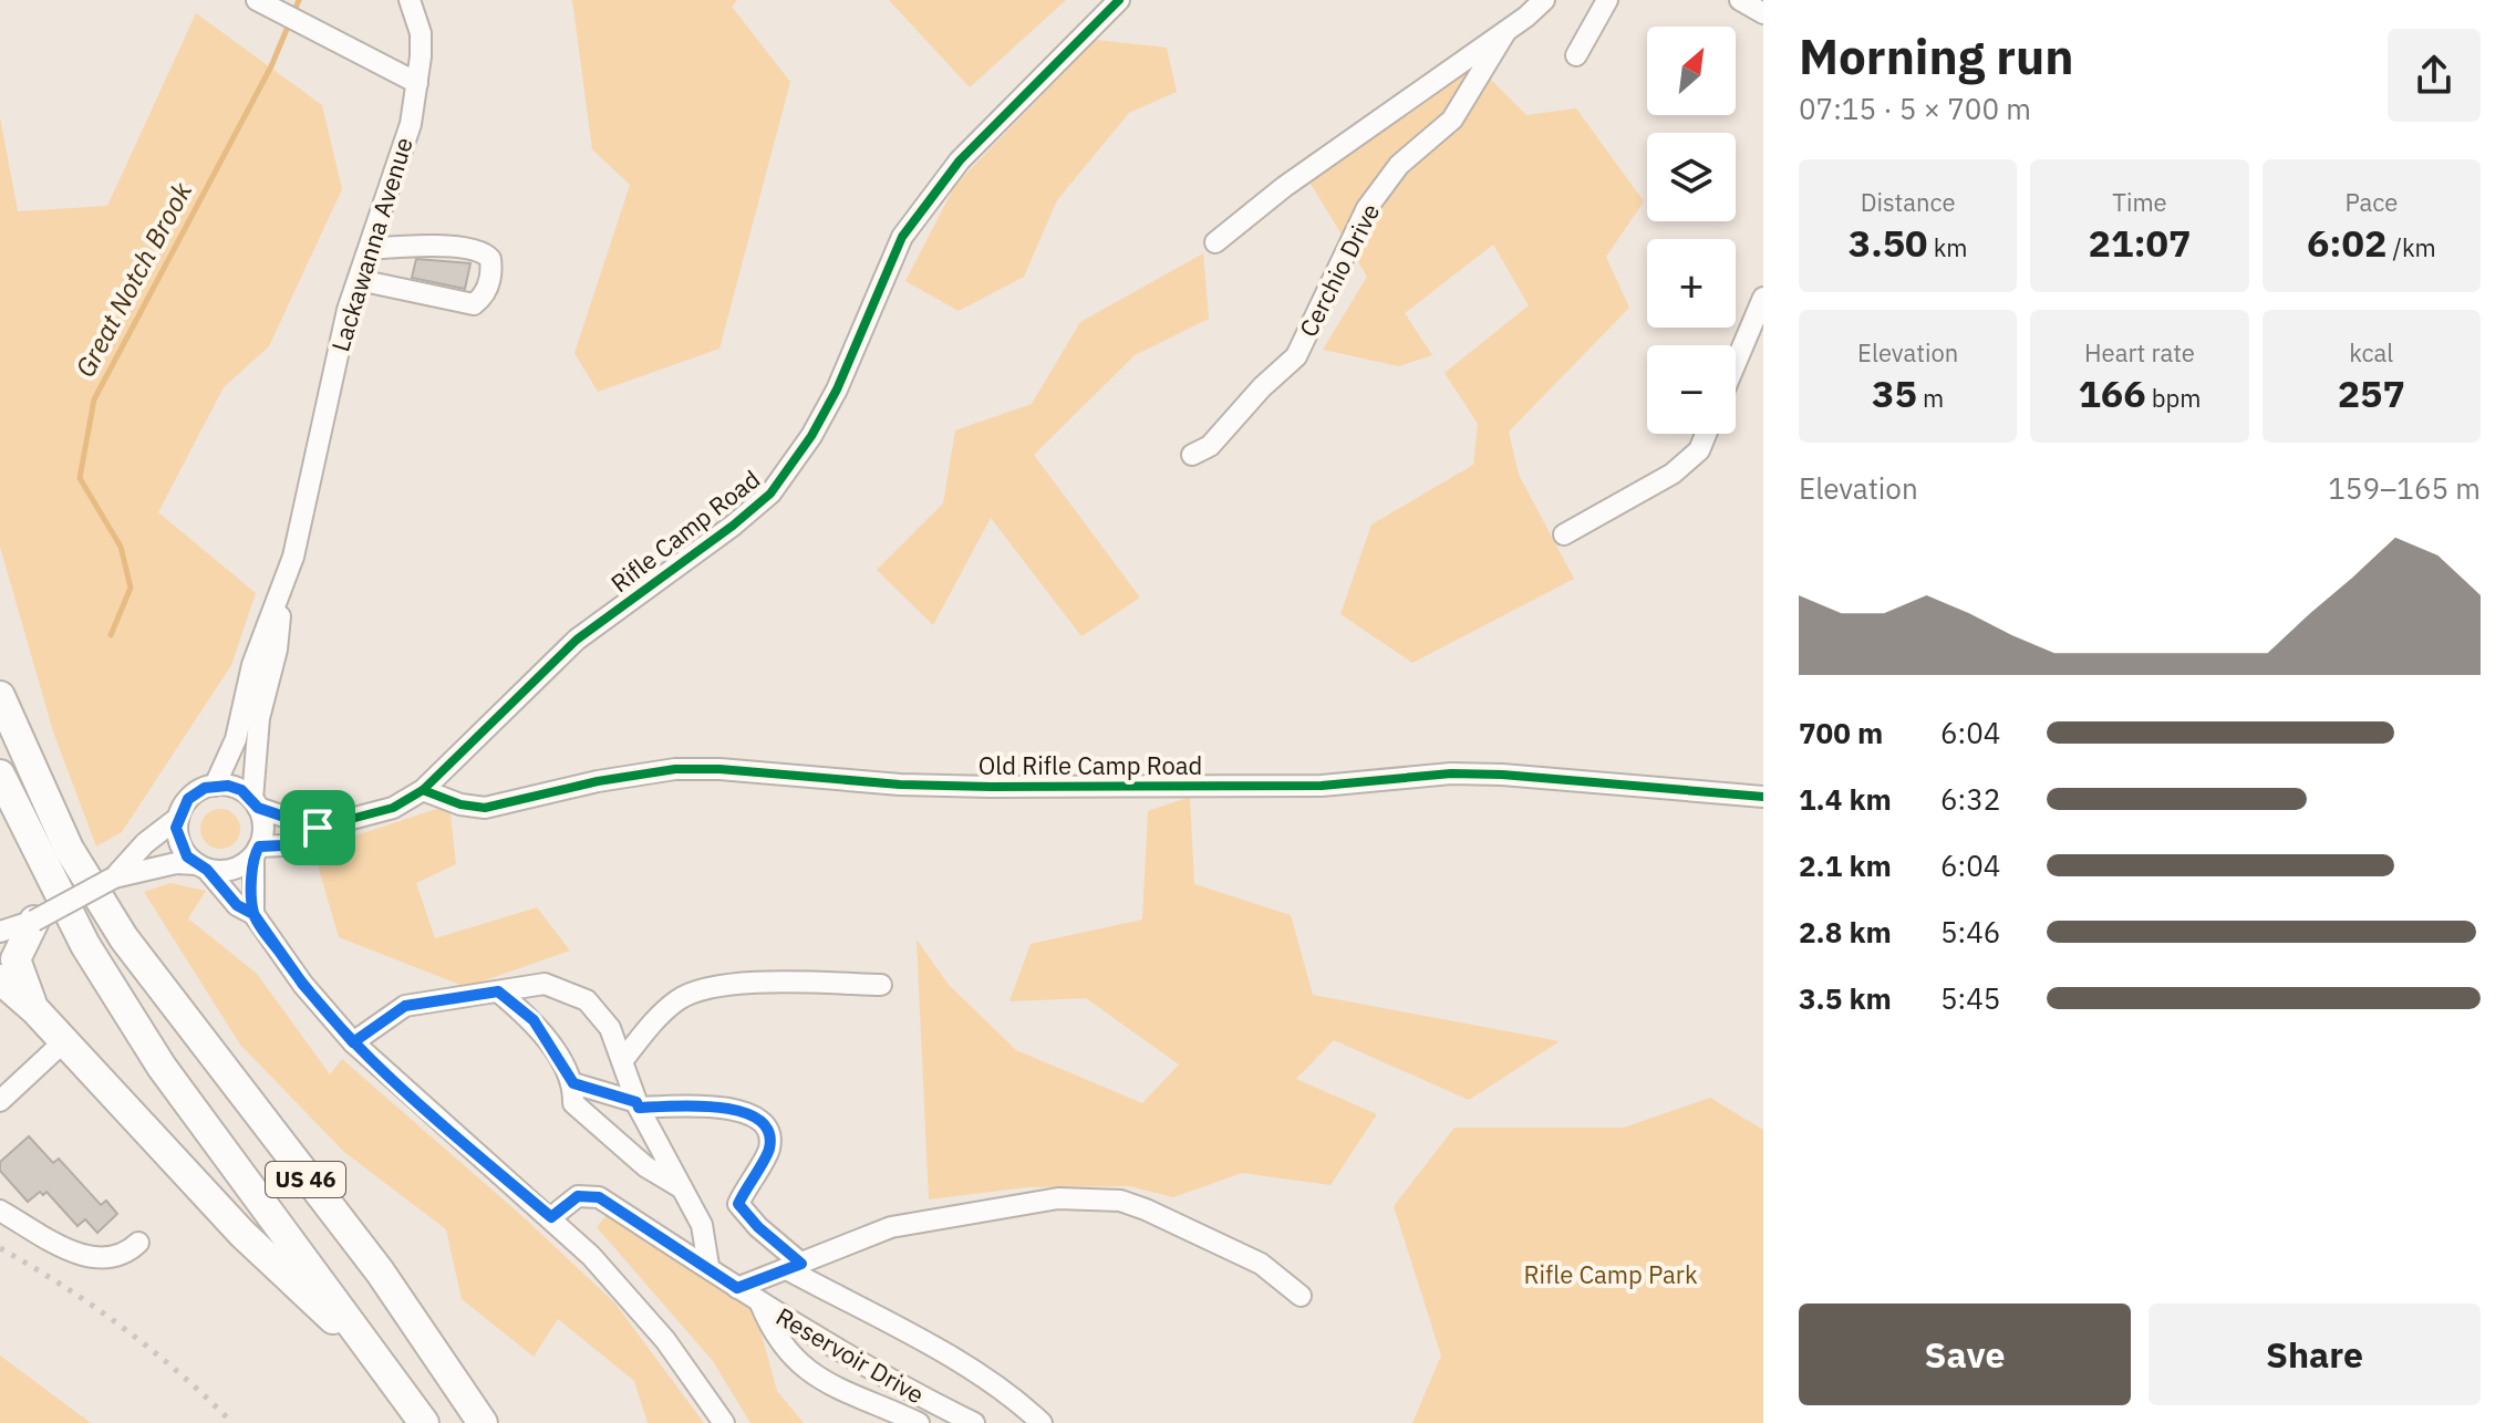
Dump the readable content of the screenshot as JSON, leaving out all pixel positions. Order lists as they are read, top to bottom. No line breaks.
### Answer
{"streets":{"highway":["US 46"],"street":["Lackawanna Avenue","Cerchio Drive","Rifle Camp Road","Old Rifle Camp Road","Reservoir Drive"]},"crossings":[["Lackawanna Avenue","Rifle Camp Road"],["Rifle Camp Road","Old Rifle Camp Road"]],"water":["Great Notch Brook"],"parks":["Rifle Camp Park"],"north":"top right","page":{"heading":["Morning run","07:15 · 5 × 700 m"],"map_buttons":["+","−"],"stats":[["Distance","3.50 km"],["Time","21:07"],["Pace","6:02 /km"],["Elevation","35 m"],["Heart rate","166 bpm"],["kcal","257"]],"chart":["Elevation","159–165 m"],"list":[{"name":"700 m","note":"6:04"},{"name":"1.4 km","note":"6:32"},{"name":"2.1 km","note":"6:04"},{"name":"2.8 km","note":"5:46"},{"name":"3.5 km","note":"5:45"}],"buttons":["Save","Share"]}}
